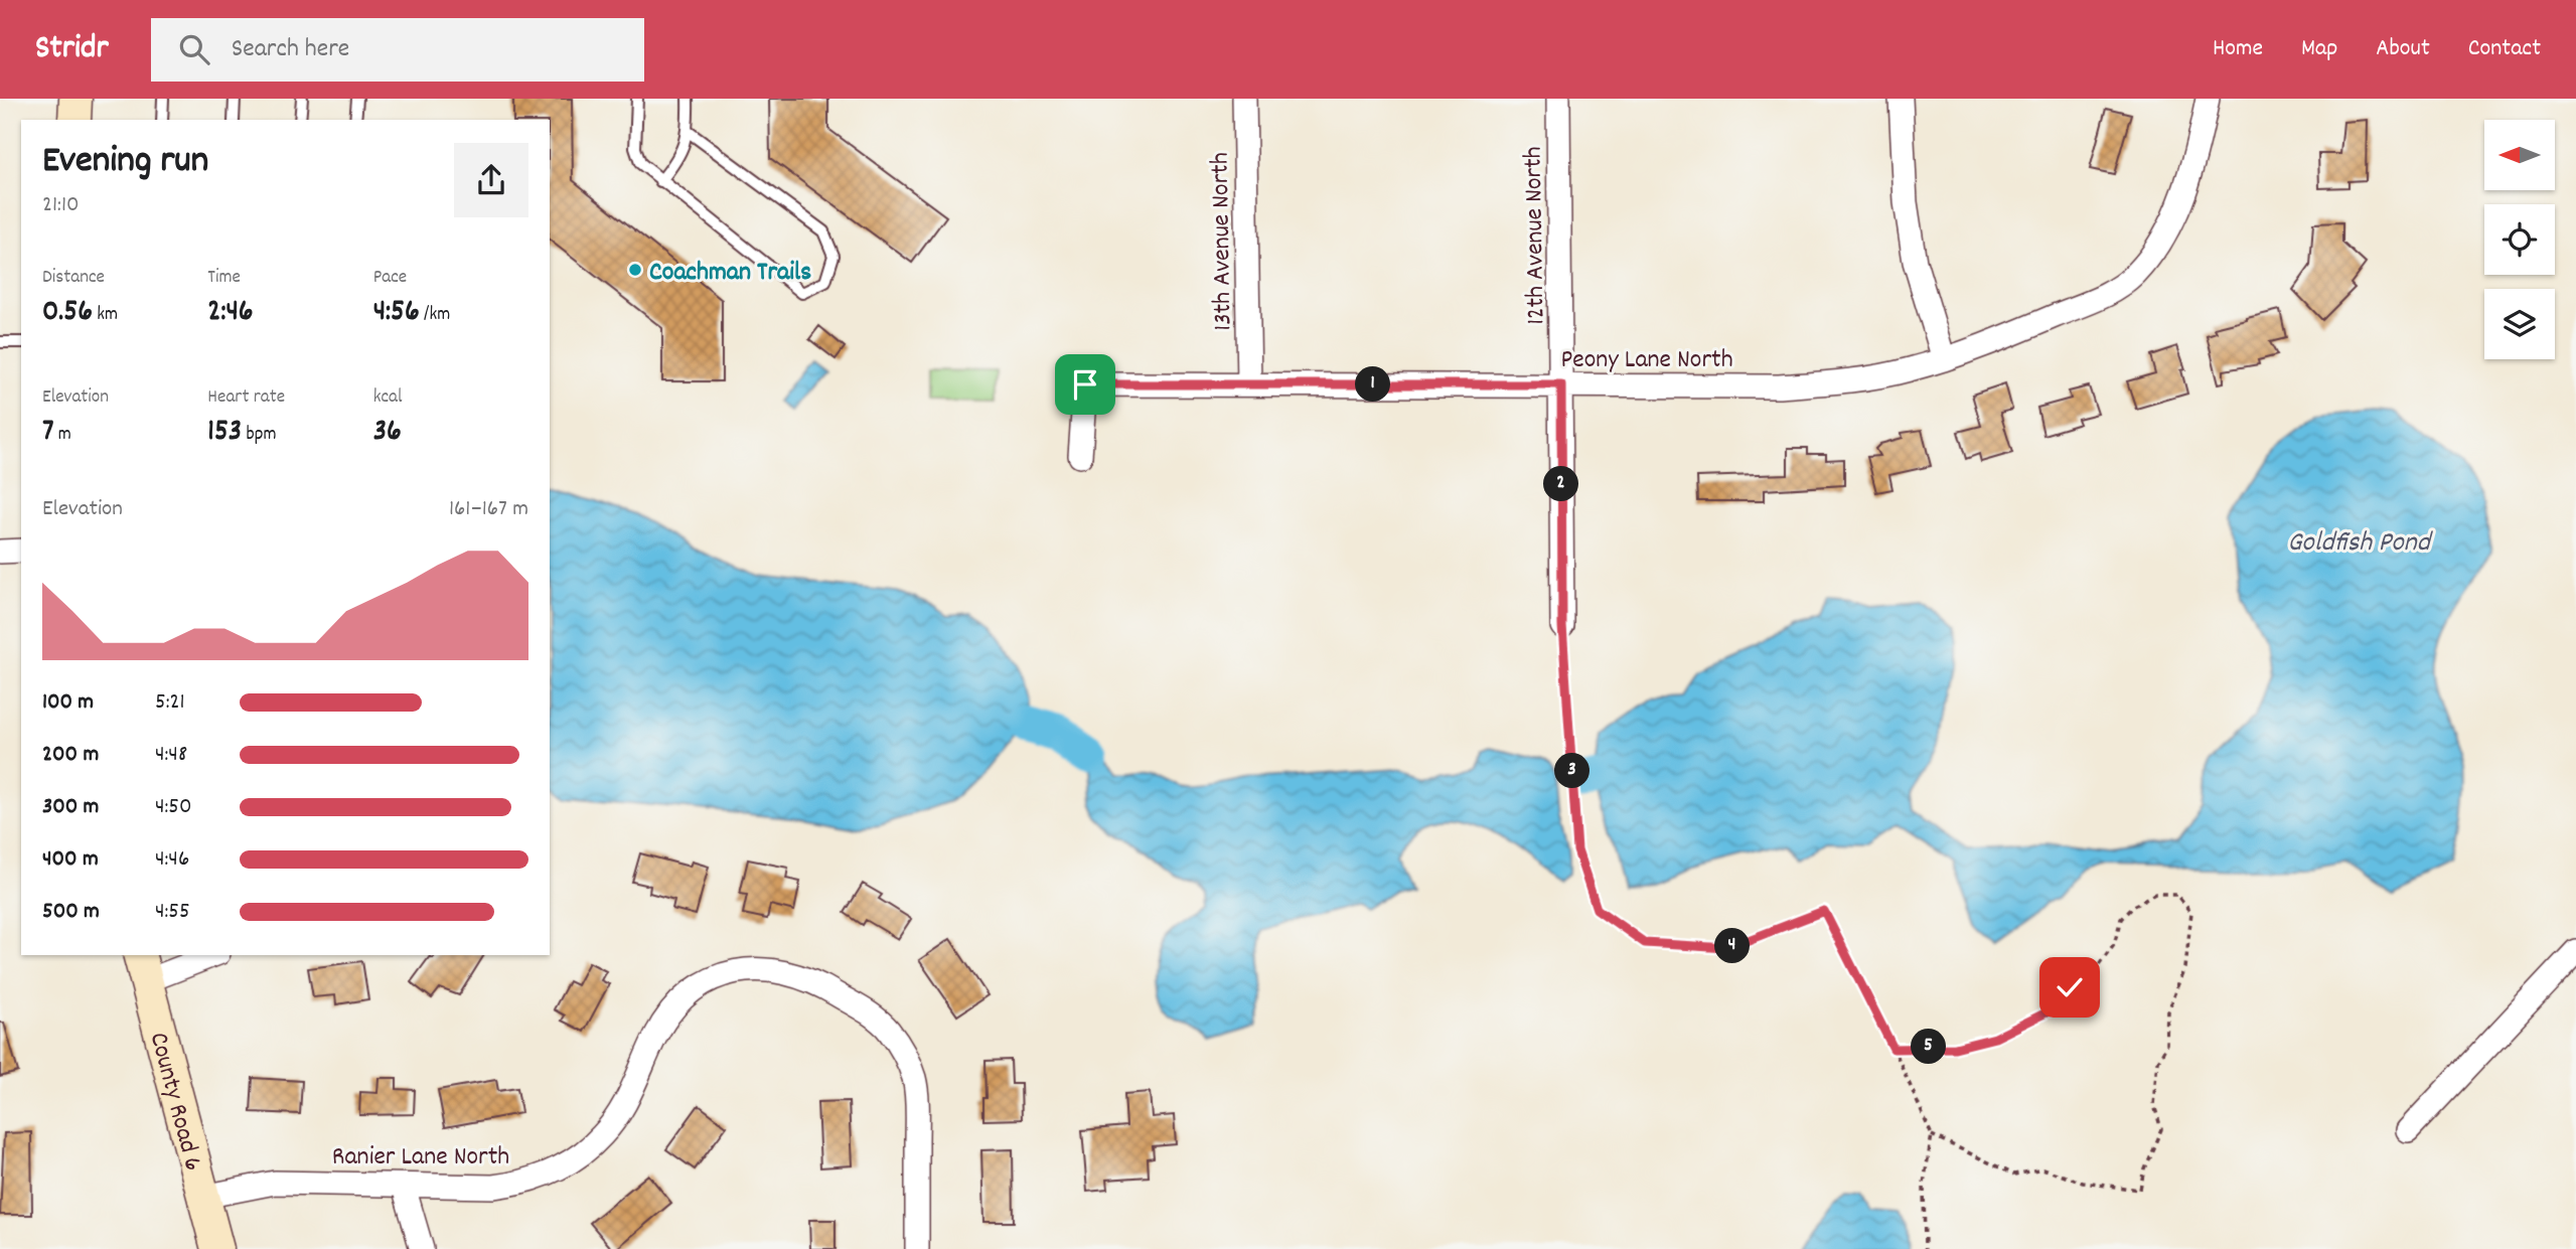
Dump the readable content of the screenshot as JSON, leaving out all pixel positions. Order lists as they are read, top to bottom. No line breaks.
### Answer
{"streets":{"main road":["County Road 6"],"street":["12th Avenue North","13th Avenue North","Peony Lane North","Ranier Lane North"]},"crossings":[["12th Avenue North","Peony Lane North"],["13th Avenue North","Peony Lane North"],["County Road 6","Ranier Lane North"]],"water":["Goldfish Pond"],"places":["Coachman Trails"],"north":"left","page":{"header":"Stridr","search":"Search here","nav":["Home","Map","About","Contact"],"heading":["Evening run","21:10"],"stats":[["Distance","0.56 km"],["Time","2:46"],["Pace","4:56 /km"],["Elevation","7 m"],["Heart rate","153 bpm"],["kcal","36"]],"pins":["1","2","3","4","5"],"chart":["Elevation","161–167 m"],"list":[{"name":"100 m","note":"5:21"},{"name":"200 m","note":"4:48"},{"name":"300 m","note":"4:50"},{"name":"400 m","note":"4:46"},{"name":"500 m","note":"4:55"}]}}
